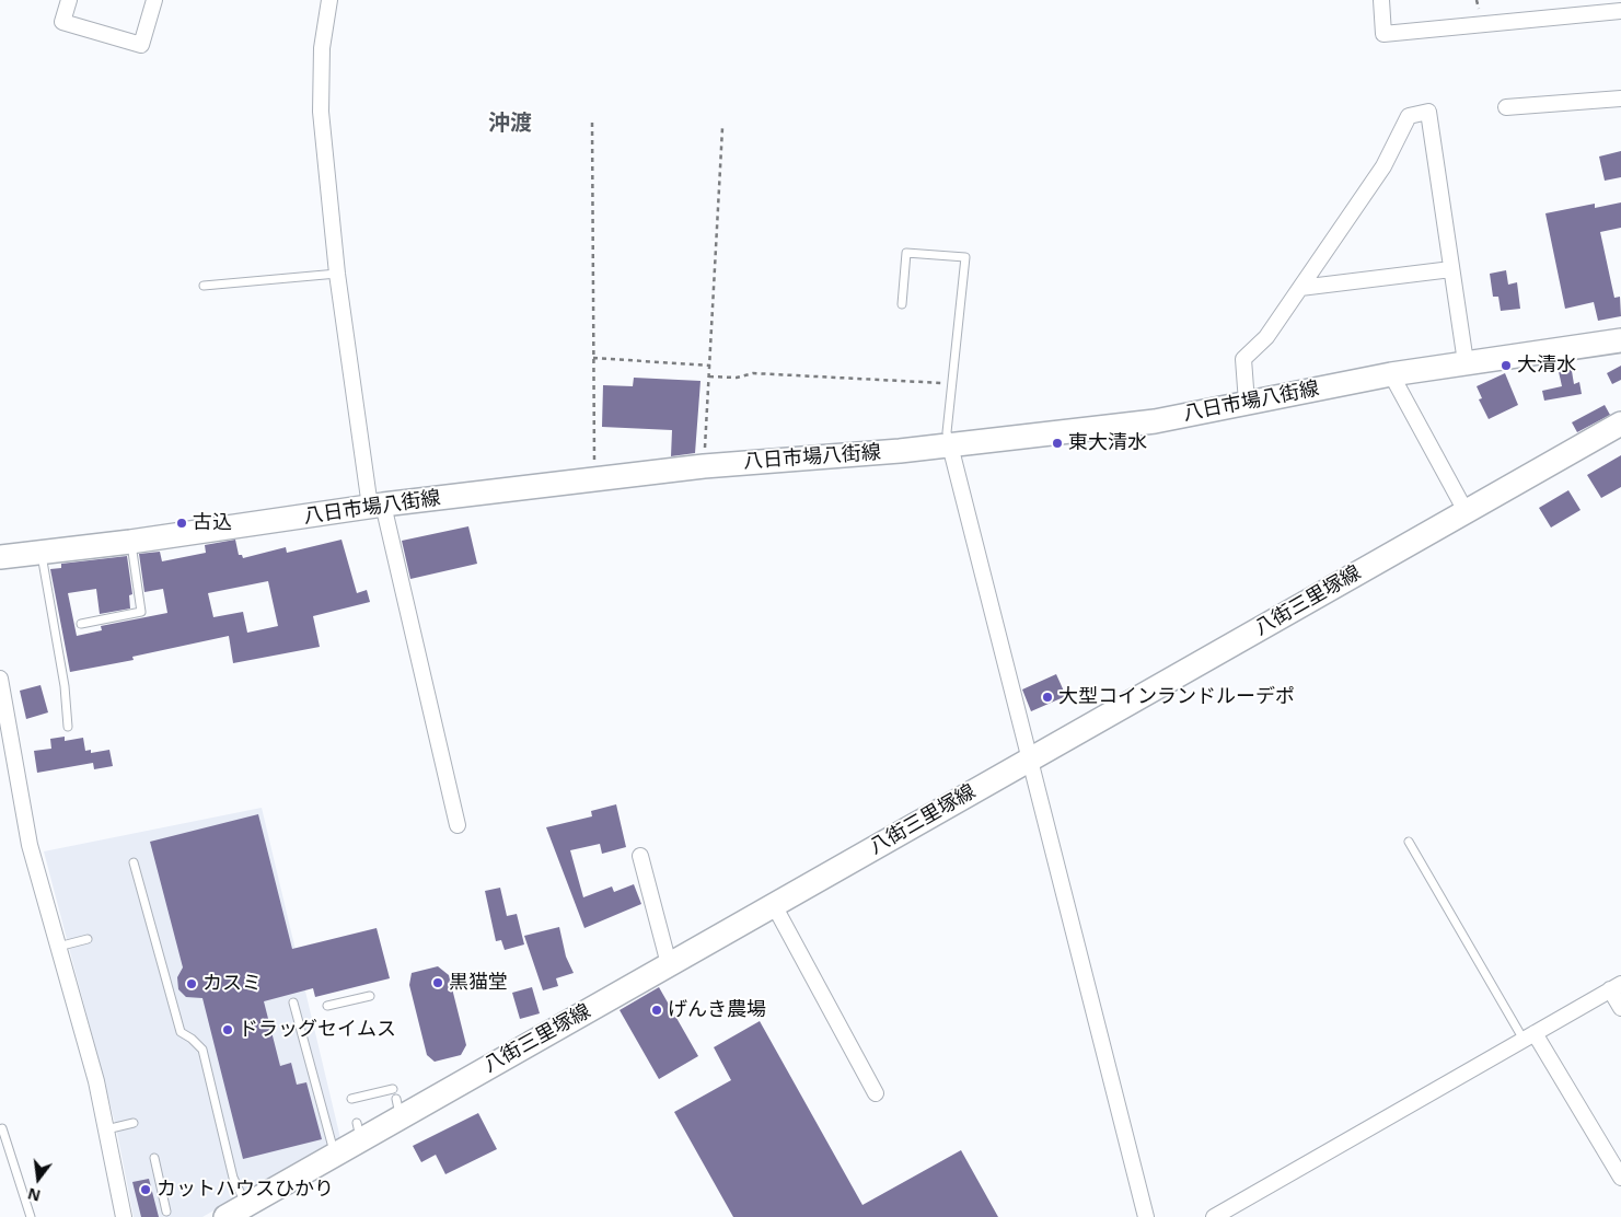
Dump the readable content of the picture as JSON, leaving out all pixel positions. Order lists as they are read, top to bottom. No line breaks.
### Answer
{"streets":{"main road":["八日市場八街線","八街三里塚線"]},"districts":["沖渡"],"places":["大清水","東大清水","古込","大型コインランドルーデポ","黒猫堂","カスミ","げんき農場","ドラッグセイムス","カットハウスひかり"],"north":"bottom"}
